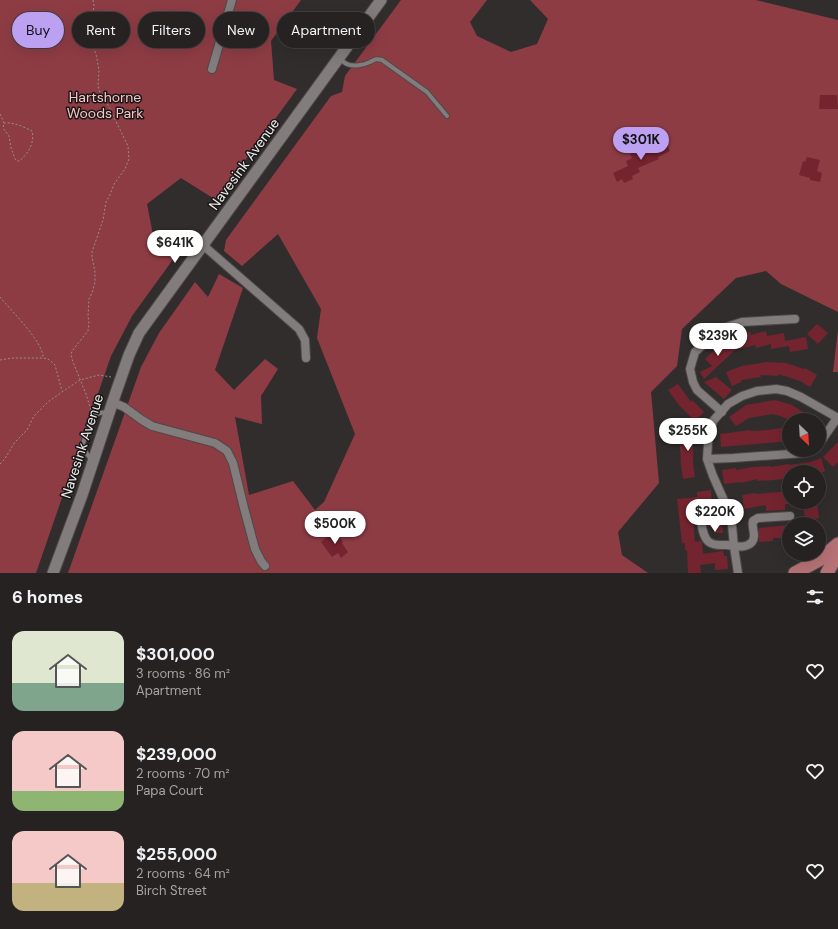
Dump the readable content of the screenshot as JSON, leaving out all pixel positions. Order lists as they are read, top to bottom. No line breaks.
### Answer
{"streets":{"main road":["Navesink Avenue"]},"parks":["Hartshorne Woods Park"],"north":"bottom right","page":{"chip":["Buy","Rent","Filters","New","Apartment"],"price":["$301K","$641K","$239K","$255K","$220K","$500K"],"heading":"6 homes","list":[{"name":"$301,000","note":"3 rooms · 86 m² · Apartment"},{"name":"$239,000","note":"2 rooms · 70 m² · Papa Court"},{"name":"$255,000","note":"2 rooms · 64 m² · Birch Street"}]}}
